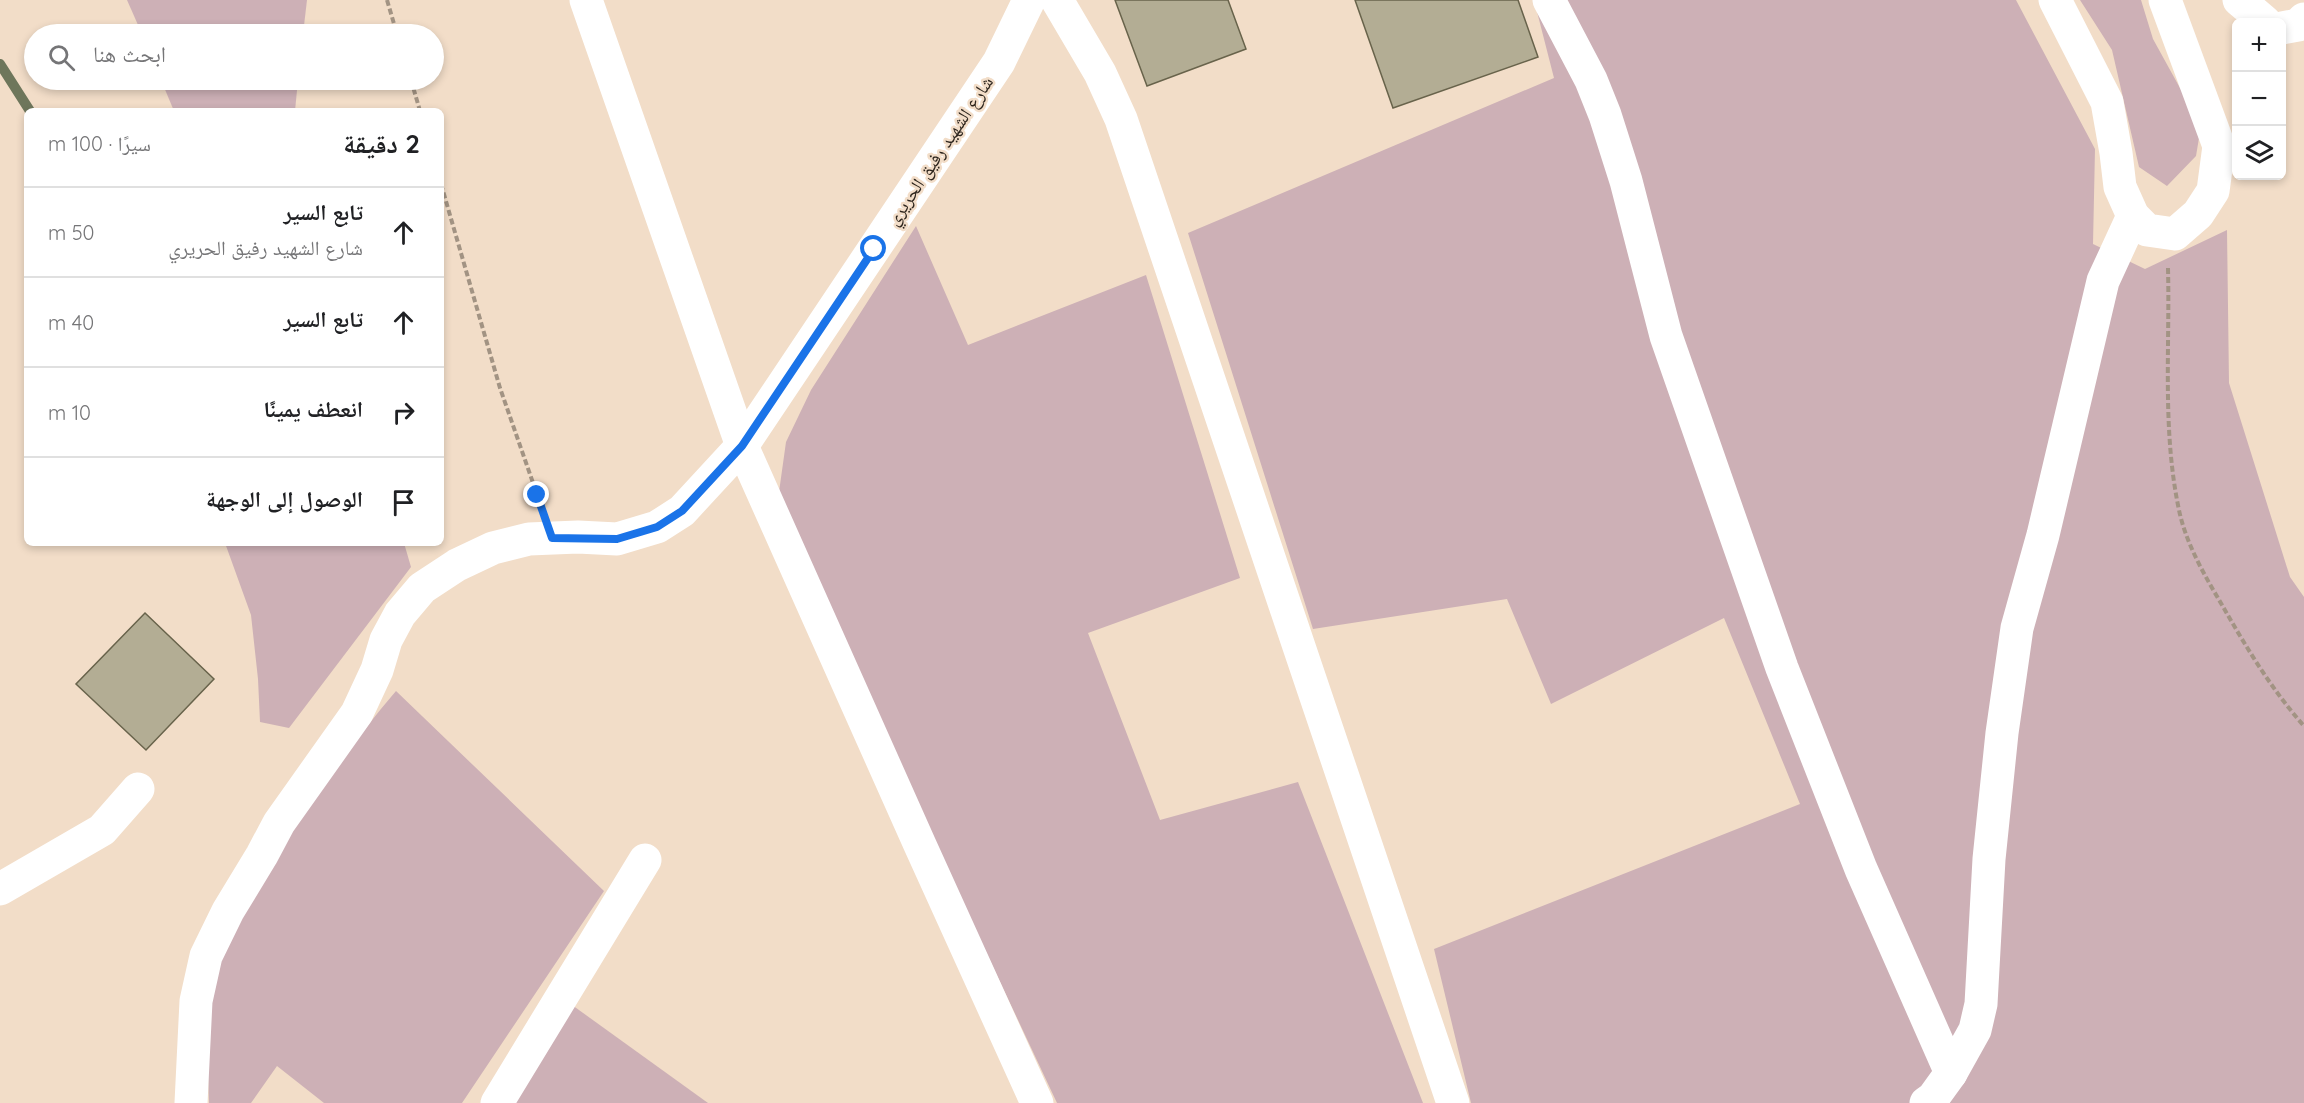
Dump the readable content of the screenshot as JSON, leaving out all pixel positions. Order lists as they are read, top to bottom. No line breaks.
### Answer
{"streets":{"street":["شارع الشهيد رفيق الحريري"]},"page":{"map_buttons":["+","−"],"search":"ابحث هنا","heading":["2 دقيقة","سيرًا · 100 m"],"list":[["تابع السير","شارع الشهيد رفيق الحريري","50 m"],["تابع السير","40 m"],["انعطف يمينًا","10 m"],"الوصول إلى الوجهة"]}}
